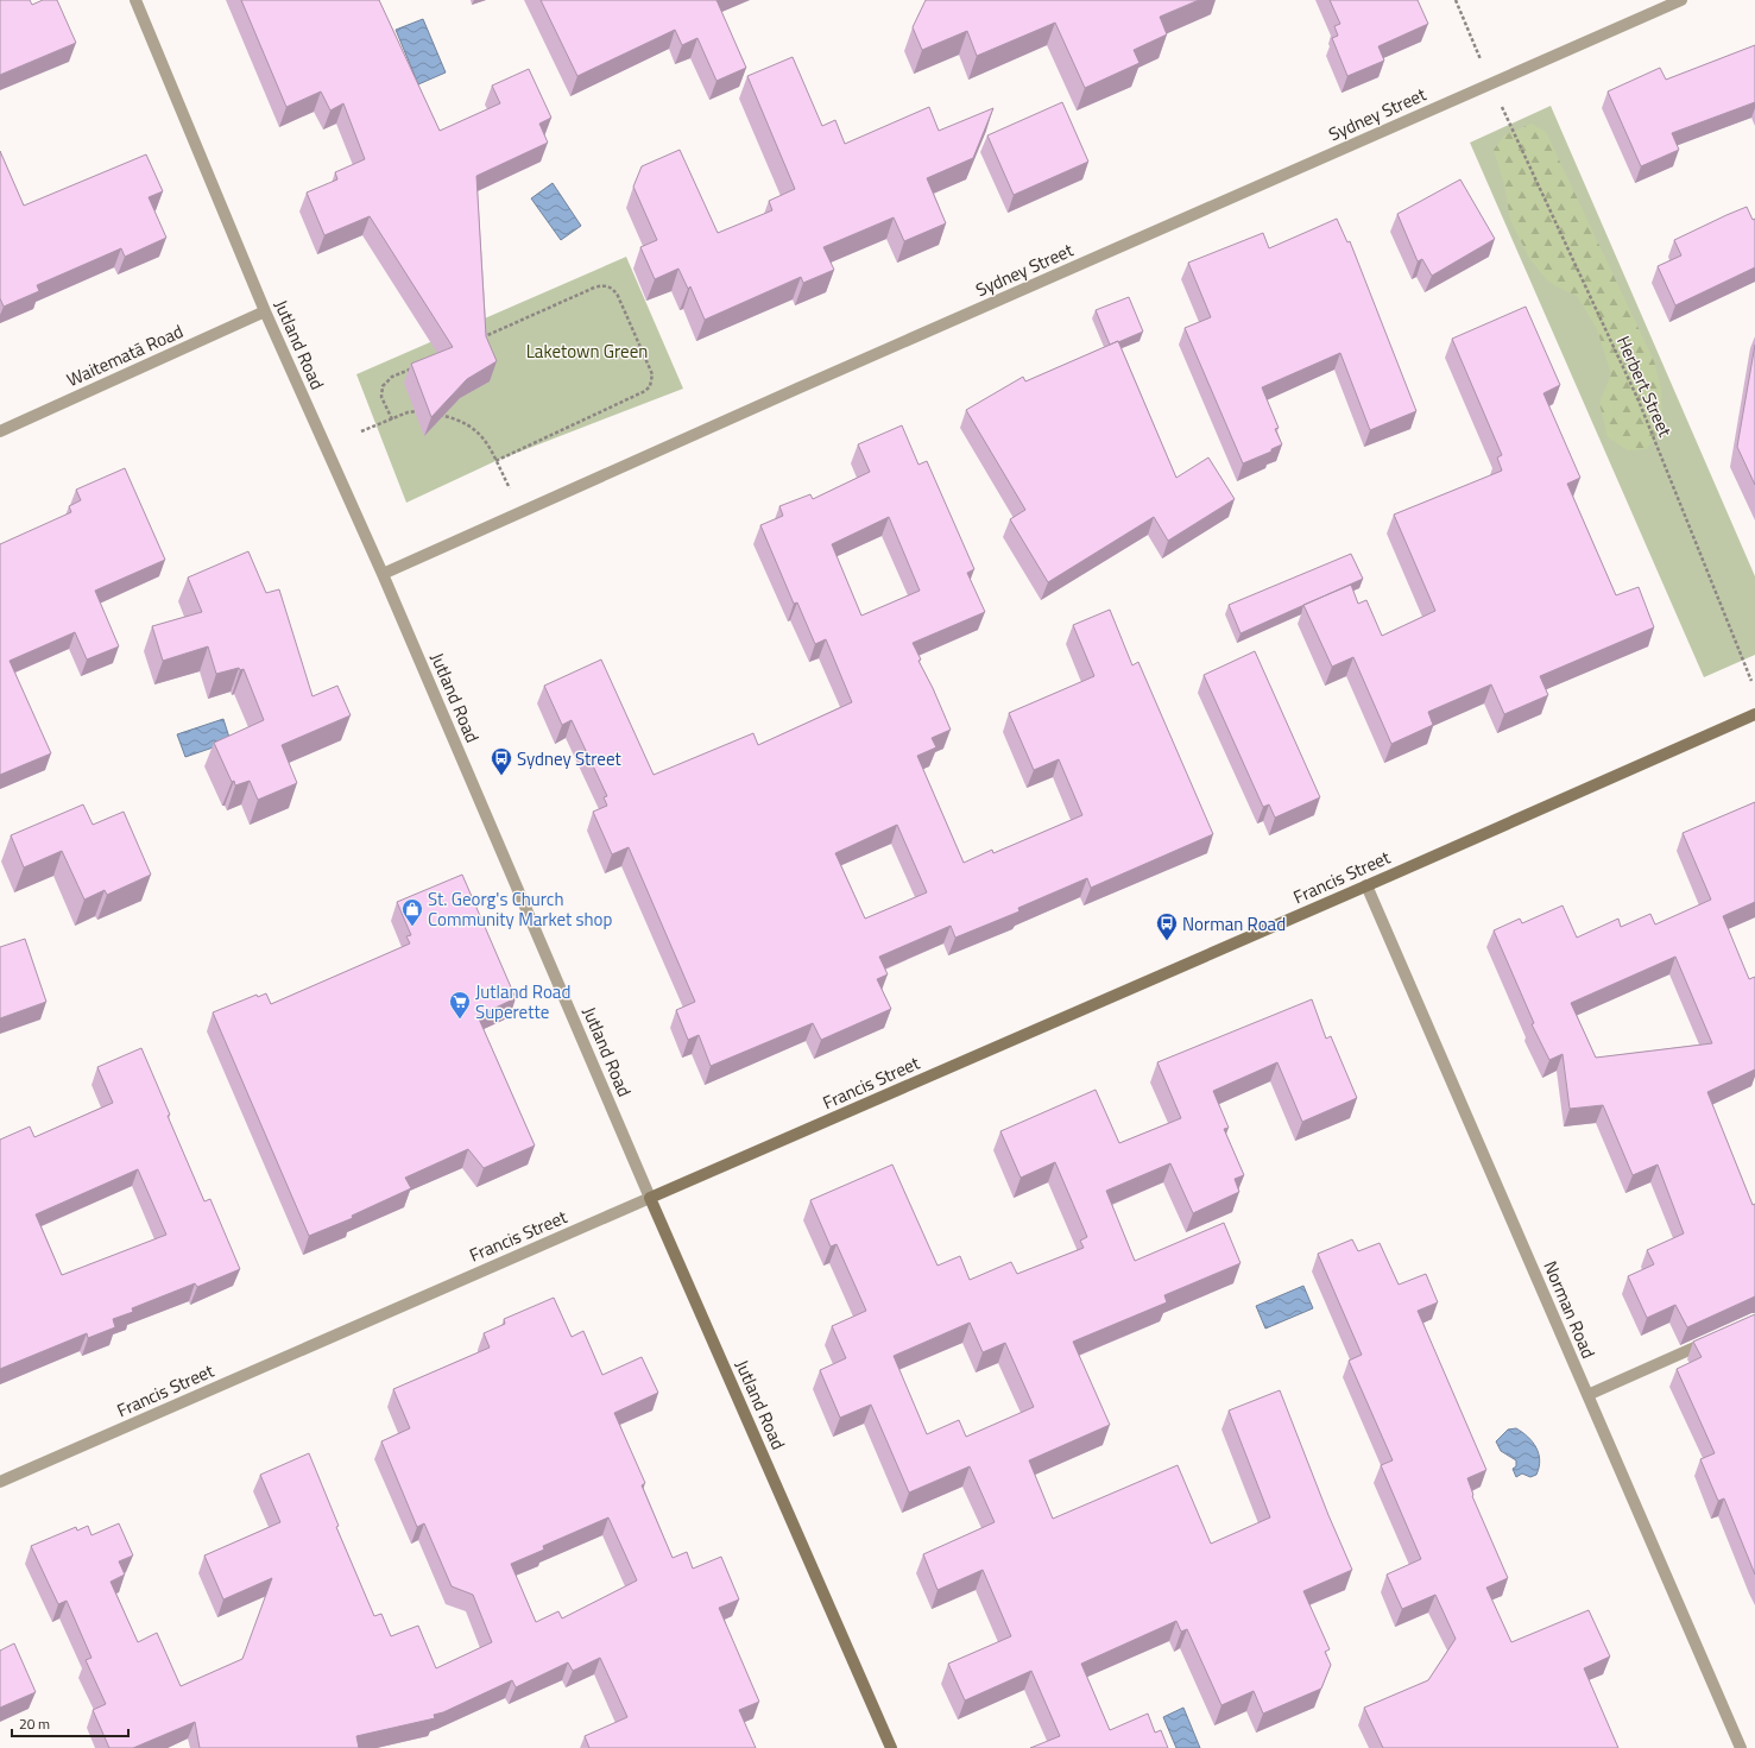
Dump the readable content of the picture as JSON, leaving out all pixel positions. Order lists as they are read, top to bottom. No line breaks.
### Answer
{"streets":{"street":["Sydney Street","Jutland Road","Waitematā Road","Francis Street","Norman Road"],"path":["Herbert Street"]},"crossings":[["Sydney Street","Jutland Road"],["Jutland Road","Waitematā Road"],["Jutland Road","Francis Street"],["Francis Street","Norman Road"]],"parks":["Laketown Green"],"places":{"bus stop":["Sydney Street","Norman Road"],"shop":["St. Georg's Church Community Market shop"],"supermarket":["Jutland Road Superette"]},"scale_bar":"20 m"}
